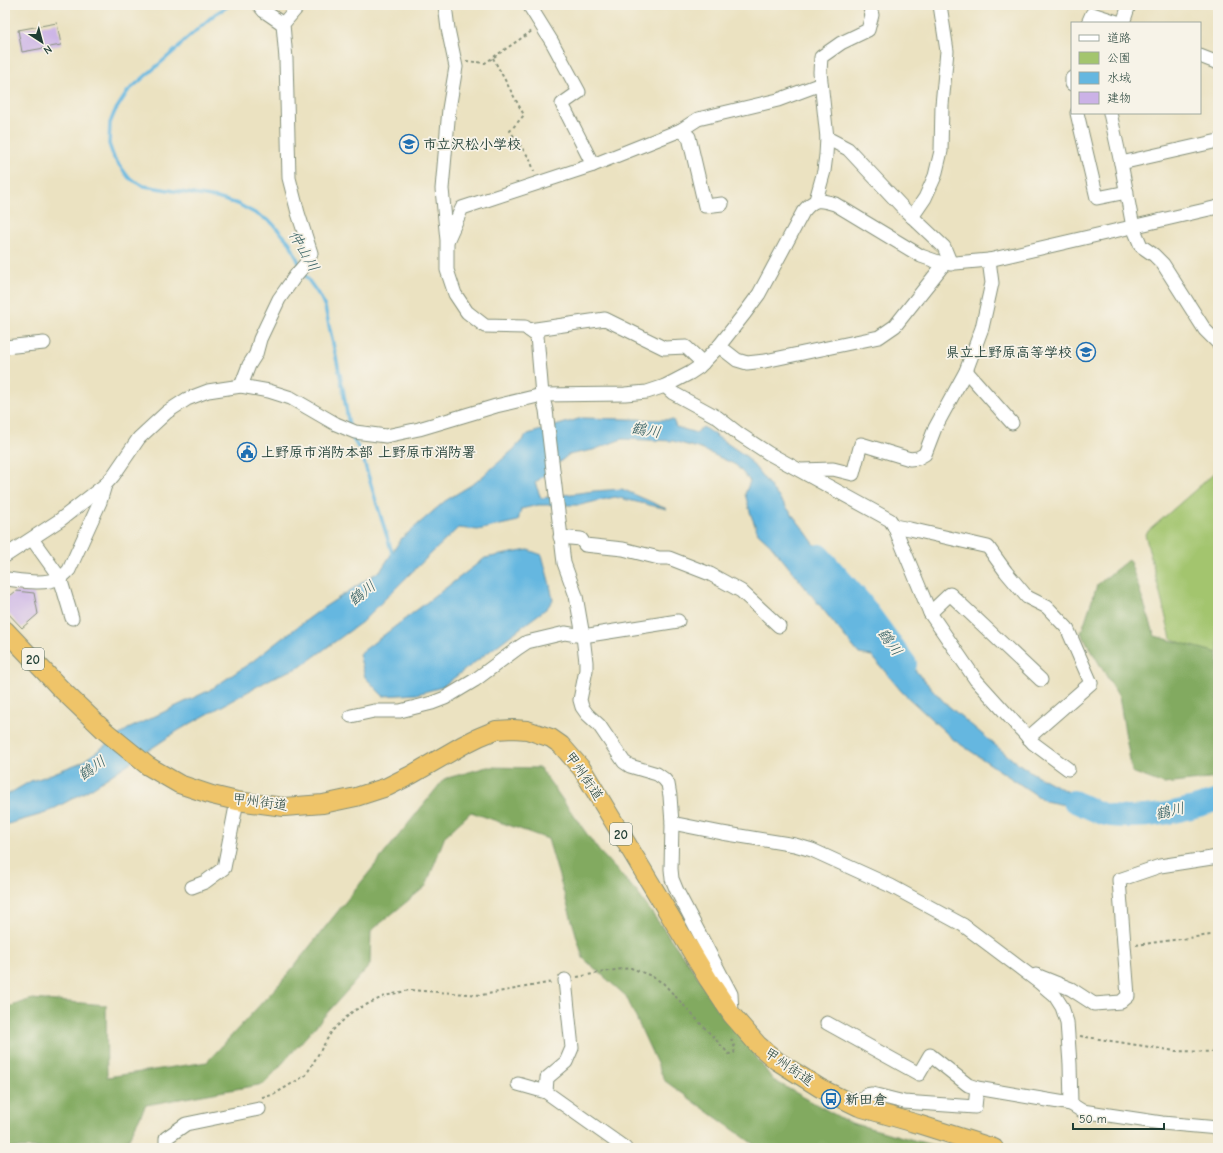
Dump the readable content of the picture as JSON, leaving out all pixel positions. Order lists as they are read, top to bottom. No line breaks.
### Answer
{"streets":{"highway":["20","甲州街道"]},"water":["仲山川","鶴川"],"places":{"school or university":["市立沢松小学校","県立上野原高等学校"],"public building":["上野原市消防本部 上野原市消防署"],"bus stop":["新田倉"]},"legend":["道路","公園","水域","建物"],"scale_bar":"50 m","north":"bottom right"}
